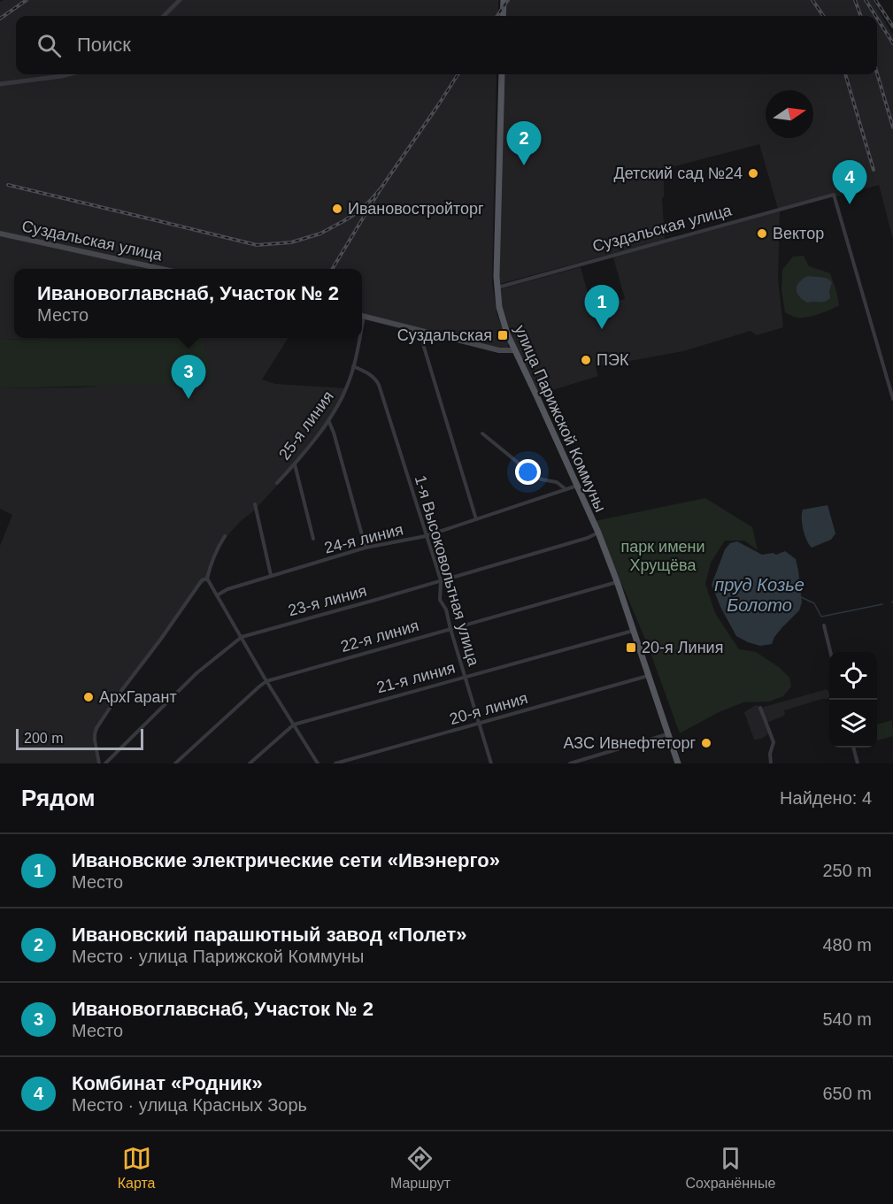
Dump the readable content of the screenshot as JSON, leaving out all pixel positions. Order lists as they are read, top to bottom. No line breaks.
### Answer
{"streets":{"main road":["Суздальская улица","улица Парижской Коммуны"],"street":["25-я линия","24-я линия","1-я Высоковольтная улица","23-я линия","22-я линия","21-я линия","20-я линия"]},"crossings":[["Суздальская улица","улица Парижской Коммуны"],["улица Парижской Коммуны","24-я линия"],["улица Парижской Коммуны","23-я линия"],["улица Парижской Коммуны","22-я линия"],["улица Парижской Коммуны","21-я линия"],["улица Парижской Коммуны","20-я линия"],["25-я линия","1-я Высоковольтная улица"],["24-я линия","1-я Высоковольтная улица"],["1-я Высоковольтная улица","23-я линия"],["1-я Высоковольтная улица","22-я линия"],["1-я Высоковольтная улица","21-я линия"],["1-я Высоковольтная улица","20-я линия"]],"water":["пруд Козье Болото"],"parks":["парк имени Хрущёва"],"places":{"other":["Детский сад №24","Ивановостройторг","Вектор","ПЭК","АрхГарант","АЗС Ивнефтеторг"],"transit":["Суздальская","20-я Линия"]},"scale_bar":"200 m","north":"right","page":{"search":"Поиск","pins":["2","4","1","3"],"popup":["Ивановоглавснаб, Участок № 2","Место"],"scale":"200 m","heading":["Рядом","Найдено: 4"],"list":[{"mark":"1","name":"Ивановские электрические сети «Ивэнерго»","note":"Место","value":"250 m"},{"mark":"2","name":"Ивановский парашютный завод «Полет»","note":"Место · улица Парижской Коммуны","value":"480 m"},{"mark":"3","name":"Ивановоглавснаб, Участок № 2","note":"Место","value":"540 m"},{"mark":"4","name":"Комбинат «Родник»","note":"Место · улица Красных Зорь","value":"650 m"}],"nav":["Карта","Маршрут","Сохранённые"]}}
